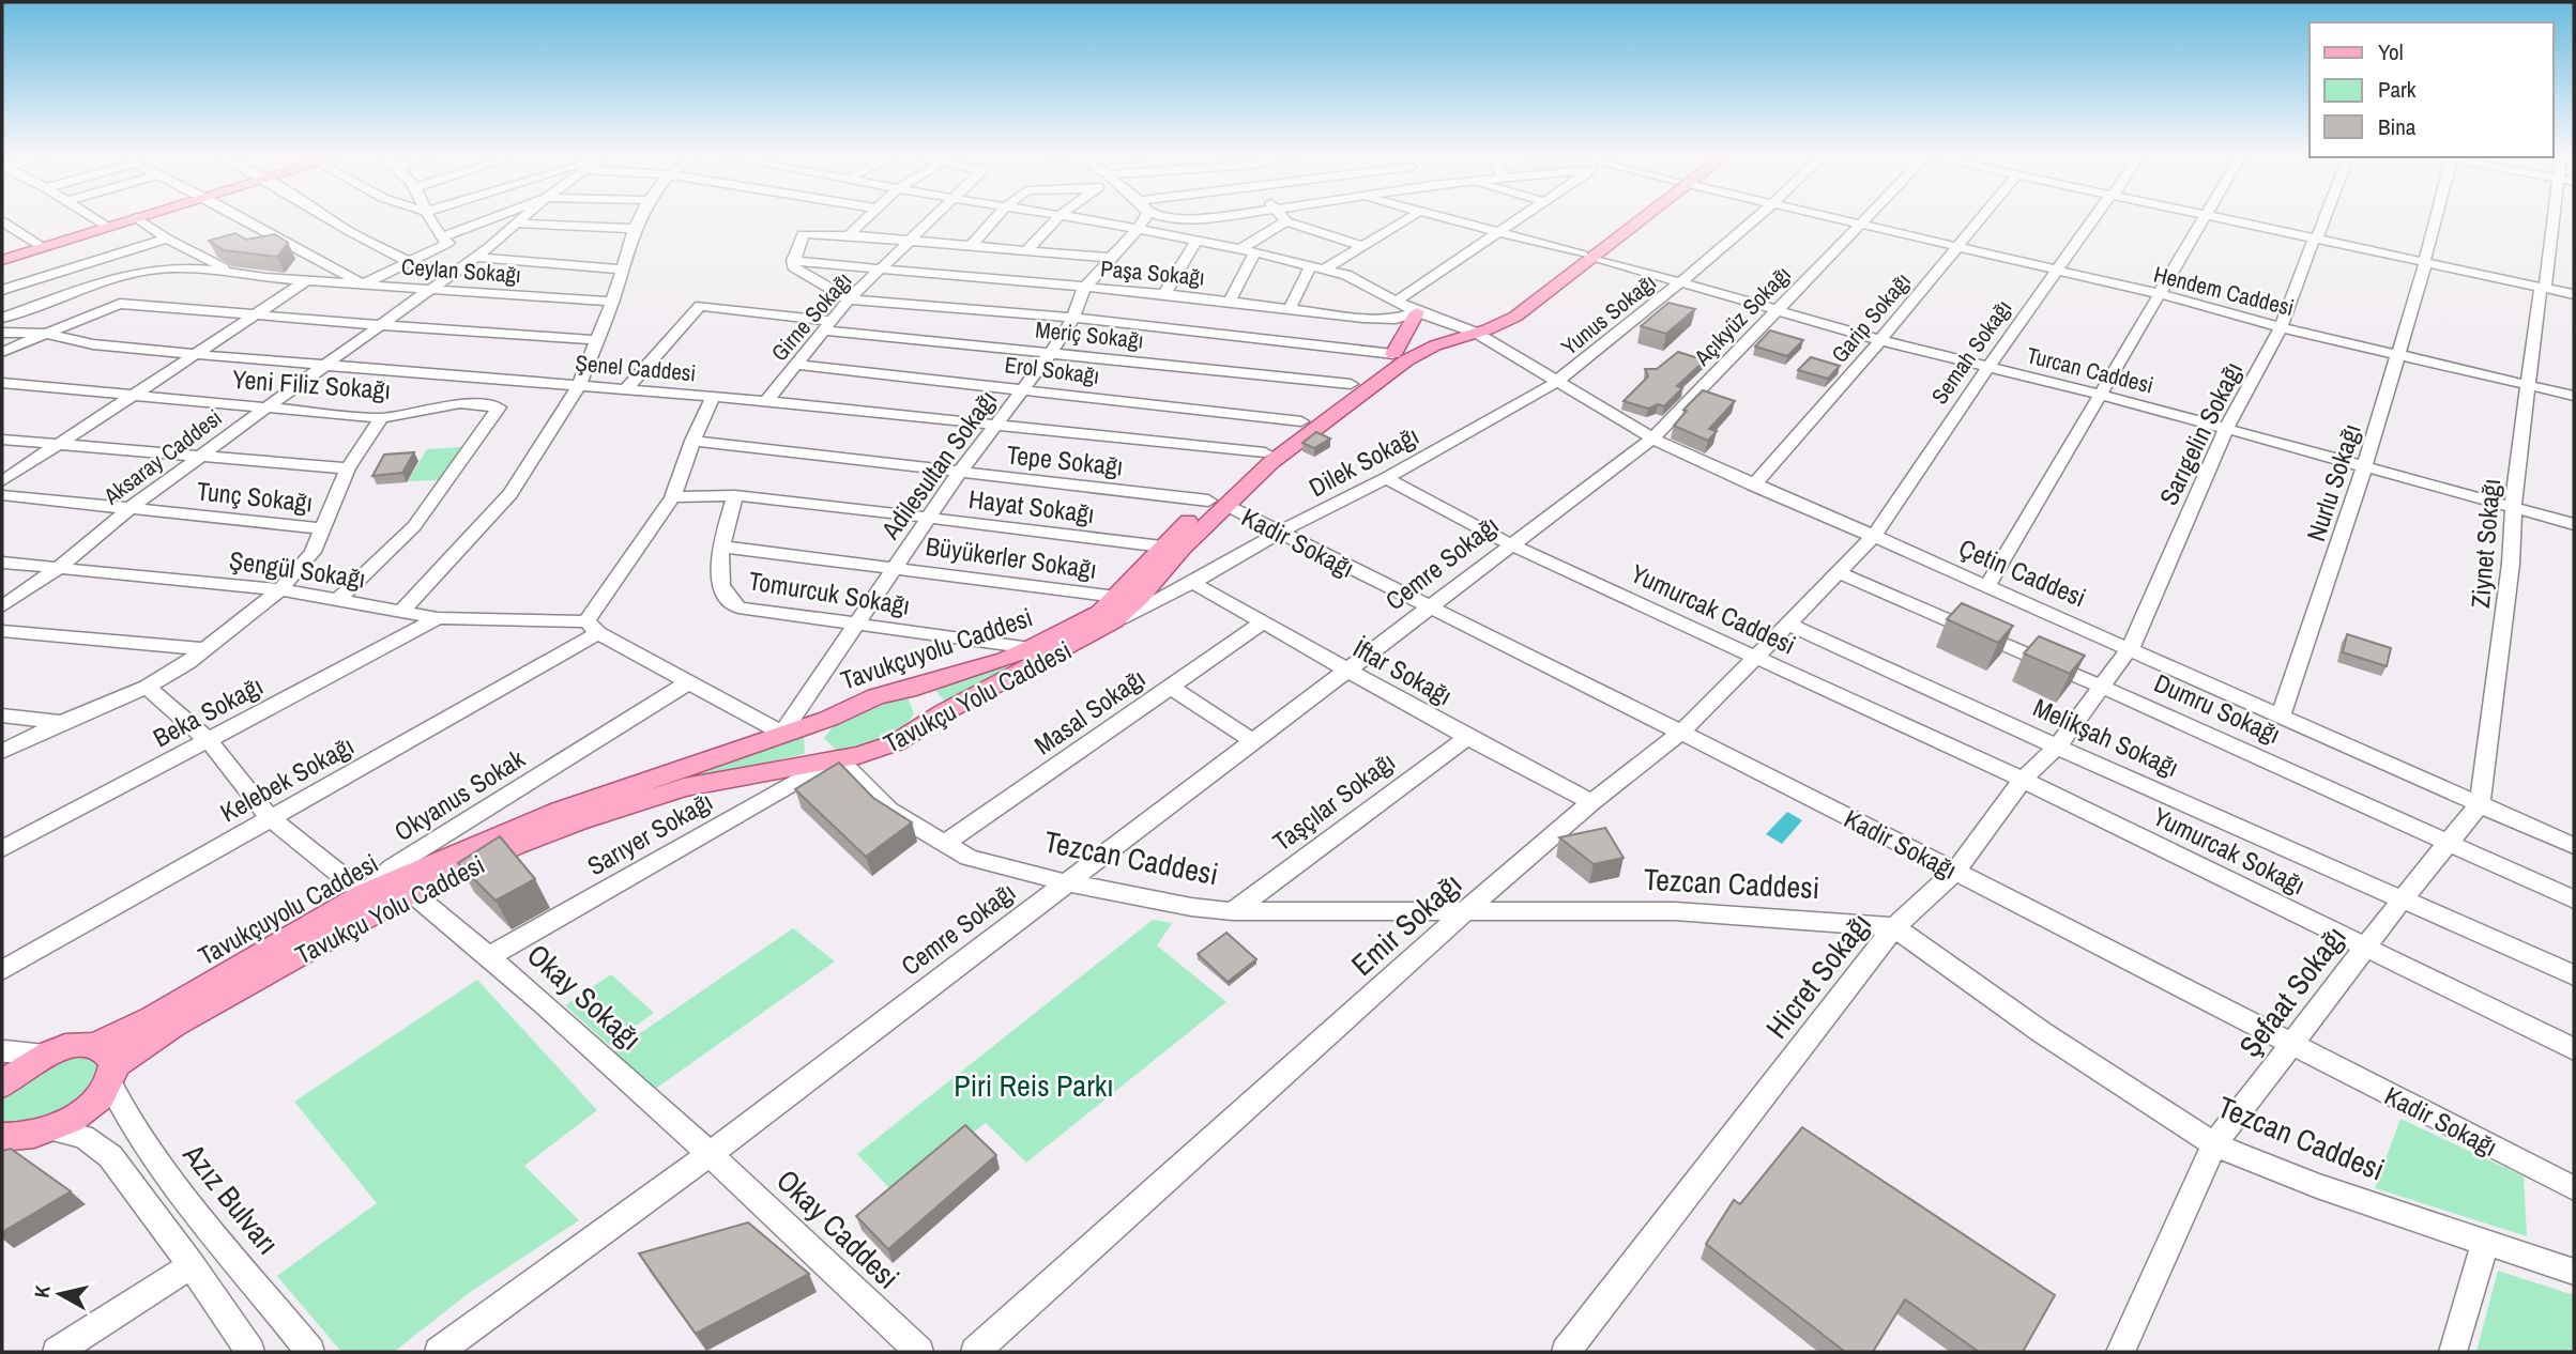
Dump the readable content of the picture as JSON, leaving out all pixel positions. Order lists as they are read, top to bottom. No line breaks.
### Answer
{"streets":{"main road":["Tavukçuyolu Caddesi","Tavukçu Yolu Caddesi"],"street":["Ceylan Sokağı","Paşa Sokağı","Hendem Caddesi","Yunus Sokağı","Açıkyüz Sokağı","Girne Sokağı","Garip Sokağı","Meriç Sokağı","Semah Sokağı","Şenel Caddesi","Erol Sokağı","Turcan Caddesi","Yeni Filiz Sokağı","Sarıgelin Sokağı","Aksaray Caddesi","Tepe Sokağı","Dilek Sokağı","Adilesultan Sokağı","Nurlu Sokağı","Tunç Sokağı","Hayat Sokağı","Kadir Sokağı","Ziynet Sokağı","Büyükerler Sokağı","Cemre Sokağı","Şengül Sokağı","Çetin Caddesi","Tomurcuk Sokağı","Yumurcak Caddesi","İftar Sokağı","Dumru Sokağı","Beka Sokağı","Masal Sokağı","Melikşah Sokağı","Kelebek Sokağı","Okyanus Sokak","Taşçılar Sokağı","Sarıyer Sokağı","Yumurcak Sokağı","Tezcan Caddesi","Emir Sokağı","Hicret Sokağı","Şefaat Sokağı","Okay Sokağı","Azız Bulvarı","Okay Caddesi"]},"crossings":[["Ceylan Sokağı","Aksaray Caddesi"],["Paşa Sokağı","Girne Sokağı"],["Paşa Sokağı","Adilesultan Sokağı"],["Paşa Sokağı","Çetin Caddesi"],["Hendem Caddesi","Açıkyüz Sokağı"],["Hendem Caddesi","Garip Sokağı"],["Hendem Caddesi","Semah Sokağı"],["Hendem Caddesi","Sarıgelin Sokağı"],["Hendem Caddesi","Nurlu Sokağı"],["Hendem Caddesi","Ziynet Sokağı"],["Yunus Sokağı","Turcan Caddesi"],["Yunus Sokağı","Dilek Sokağı"],["Yunus Sokağı","Çetin Caddesi"],["Açıkyüz Sokağı","Turcan Caddesi"],["Açıkyüz Sokağı","Cemre Sokağı"],["Açıkyüz Sokağı","Çetin Caddesi"],["Girne Sokağı","Meriç Sokağı"],["Girne Sokağı","Şenel Caddesi"],["Girne Sokağı","Erol Sokağı"],["Garip Sokağı","Turcan Caddesi"],["Garip Sokağı","Çetin Caddesi"],["Meriç Sokağı","Şenel Caddesi"],["Meriç Sokağı","Adilesultan Sokağı"],["Meriç Sokağı","Tavukçuyolu Caddesi"],["Semah Sokağı","Turcan Caddesi"],["Semah Sokağı","Çetin Caddesi"],["Semah Sokağı","Emir Sokağı"],["Şenel Caddesi","Aksaray Caddesi"],["Şenel Caddesi","Adilesultan Sokağı"],["Şenel Caddesi","Tavukçuyolu Caddesi"],["Erol Sokağı","Adilesultan Sokağı"],["Erol Sokağı","Tavukçuyolu Caddesi"],["Turcan Caddesi","Sarıgelin Sokağı"],["Turcan Caddesi","Nurlu Sokağı"],["Turcan Caddesi","Ziynet Sokağı"],["Turcan Caddesi","Tavukçuyolu Caddesi"],["Turcan Caddesi","Tavukçu Yolu Caddesi"],["Yeni Filiz Sokağı","Aksaray Caddesi"],["Yeni Filiz Sokağı","Şengül Sokağı"],["Sarıgelin Sokağı","Çetin Caddesi"],["Sarıgelin Sokağı","Hicret Sokağı"],["Aksaray Caddesi","Tunç Sokağı"],["Aksaray Caddesi","Şengül Sokağı"],["Tepe Sokağı","Adilesultan Sokağı"],["Tepe Sokağı","Kadir Sokağı"],["Tepe Sokağı","Tavukçuyolu Caddesi"],["Tepe Sokağı","Tavukçu Yolu Caddesi"],["Dilek Sokağı","Kadir Sokağı"],["Dilek Sokağı","Çetin Caddesi"],["Dilek Sokağı","Yumurcak Caddesi"],["Dilek Sokağı","İftar Sokağı"],["Dilek Sokağı","Tavukçu Yolu Caddesi"],["Adilesultan Sokağı","Hayat Sokağı"],["Adilesultan Sokağı","Büyükerler Sokağı"],["Adilesultan Sokağı","Çetin Caddesi"],["Adilesultan Sokağı","Tomurcuk Sokağı"],["Adilesultan Sokağı","Tavukçuyolu Caddesi"],["Nurlu Sokağı","Çetin Caddesi"],["Hayat Sokağı","Tomurcuk Sokağı"],["Hayat Sokağı","Tavukçuyolu Caddesi"],["Kadir Sokağı","Cemre Sokağı"],["Kadir Sokağı","Tavukçuyolu Caddesi"],["Kadir Sokağı","Tavukçu Yolu Caddesi"],["Kadir Sokağı","Emir Sokağı"],["Kadir Sokağı","Hicret Sokağı"],["Kadir Sokağı","Şefaat Sokağı"],["Ziynet Sokağı","Çetin Caddesi"],["Ziynet Sokağı","Şefaat Sokağı"],["Büyükerler Sokağı","Tomurcuk Sokağı"],["Büyükerler Sokağı","Tavukçuyolu Caddesi"],["Cemre Sokağı","Çetin Caddesi"],["Cemre Sokağı","Yumurcak Caddesi"],["Cemre Sokağı","İftar Sokağı"],["Cemre Sokağı","Tezcan Caddesi"],["Cemre Sokağı","Okay Sokağı"],["Cemre Sokağı","Okay Caddesi"],["Şengül Sokağı","Beka Sokağı"],["Şengül Sokağı","Kelebek Sokağı"],["Çetin Caddesi","Tavukçuyolu Caddesi"],["Çetin Caddesi","Tavukçu Yolu Caddesi"],["Çetin Caddesi","Emir Sokağı"],["Çetin Caddesi","Hicret Sokağı"],["Çetin Caddesi","Şefaat Sokağı"],["Tomurcuk Sokağı","Tavukçuyolu Caddesi"],["Yumurcak Caddesi","Yumurcak Sokağı"],["Yumurcak Caddesi","Emir Sokağı"],["Yumurcak Caddesi","Hicret Sokağı"],["Tavukçuyolu Caddesi","Tavukçu Yolu Caddesi"],["Tavukçuyolu Caddesi","Okyanus Sokak"],["Tavukçuyolu Caddesi","Azız Bulvarı"],["İftar Sokağı","Masal Sokağı"],["İftar Sokağı","Taşçılar Sokağı"],["İftar Sokağı","Emir Sokağı"],["Tavukçu Yolu Caddesi","Sarıyer Sokağı"],["Tavukçu Yolu Caddesi","Tezcan Caddesi"],["Tavukçu Yolu Caddesi","Okay Sokağı"],["Tavukçu Yolu Caddesi","Azız Bulvarı"],["Dumru Sokağı","Emir Sokağı"],["Dumru Sokağı","Hicret Sokağı"],["Dumru Sokağı","Şefaat Sokağı"],["Masal Sokağı","Tezcan Caddesi"],["Melikşah Sokağı","Emir Sokağı"],["Melikşah Sokağı","Hicret Sokağı"],["Melikşah Sokağı","Şefaat Sokağı"],["Taşçılar Sokağı","Tezcan Caddesi"],["Sarıyer Sokağı","Tezcan Caddesi"],["Sarıyer Sokağı","Okay Sokağı"],["Yumurcak Sokağı","Hicret Sokağı"],["Yumurcak Sokağı","Şefaat Sokağı"],["Tezcan Caddesi","Emir Sokağı"],["Tezcan Caddesi","Hicret Sokağı"],["Tezcan Caddesi","Şefaat Sokağı"],["Okay Sokağı","Okay Caddesi"]],"parks":["Piri Reis Parkı"],"legend":["Yol","Park","Bina"],"north":"left"}
